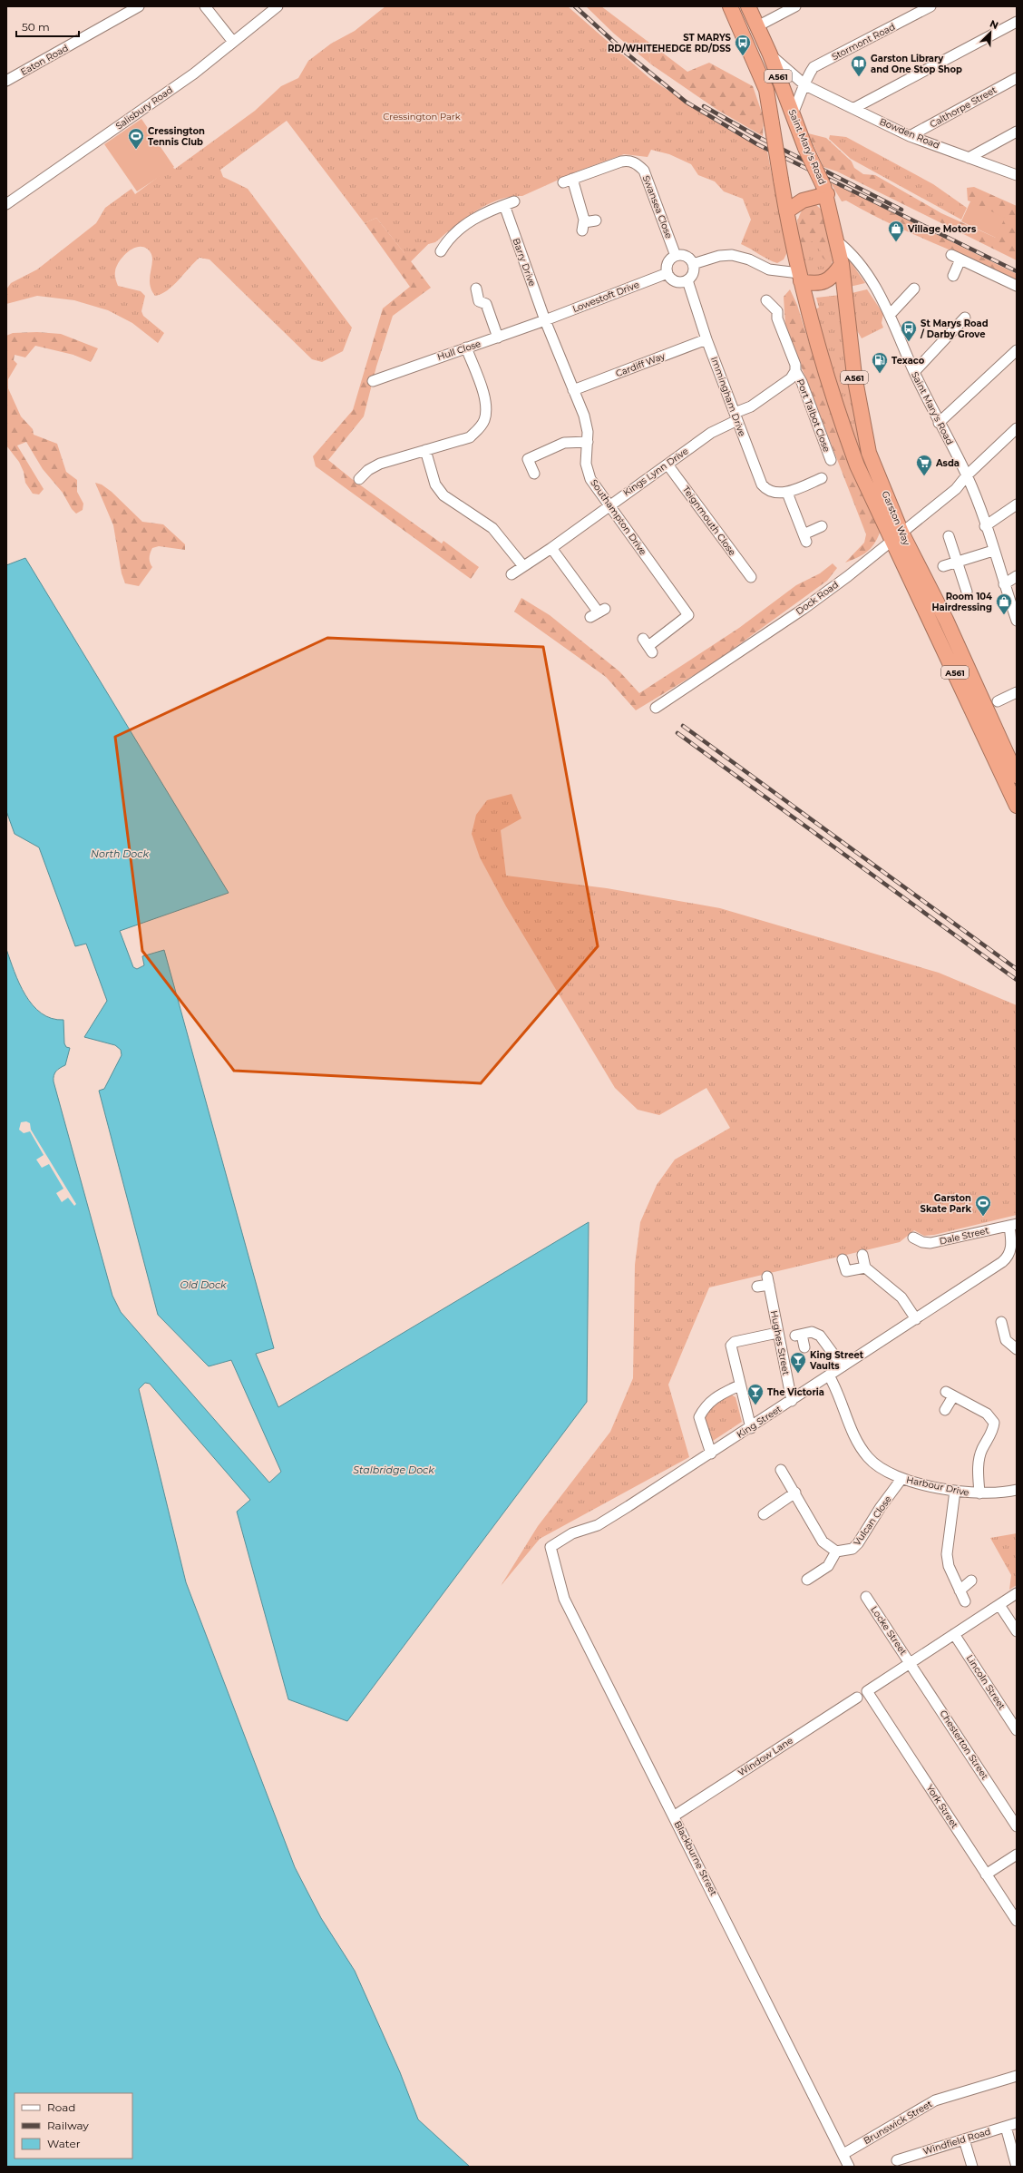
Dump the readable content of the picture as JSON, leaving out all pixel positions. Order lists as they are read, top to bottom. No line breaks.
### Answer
{"streets":{"highway":["A561","Saint Mary's Road","Garston Way"],"street":["Stormont Road","Eaton Road","Calthorpe Street","Salisbury Road","Bowden Road","Swansea Close","Barry Drive","Lowestoft Drive","Hull Close","Cardiff Way","Immingham Drive","Port Talbot Close","Kings Lynn Drive","Southampton Drive","Teignmouth Close","Dock Road","Dale Street","Hughes Street","King Street","Harbour Drive","Vulcan Close","Locke Street","Lincoln Street","Chesterton Street","Window Lane","York Street","Blackburne Street","Brunswick Street","Windfield Road"]},"crossings":[["Stormont Road","Bowden Road"],["A561","Garston Way"],["Calthorpe Street","Bowden Road"],["Bowden Road","Saint Mary's Road"],["Saint Mary's Road","Garston Way"],["Saint Mary's Road","Dock Road"],["Swansea Close","Lowestoft Drive"],["Swansea Close","Immingham Drive"],["Barry Drive","Lowestoft Drive"],["Barry Drive","Hull Close"],["Barry Drive","Southampton Drive"],["Lowestoft Drive","Hull Close"],["Lowestoft Drive","Immingham Drive"],["Lowestoft Drive","Southampton Drive"],["Hull Close","Southampton Drive"],["Cardiff Way","Immingham Drive"],["Cardiff Way","Southampton Drive"],["Immingham Drive","Port Talbot Close"],["Immingham Drive","Kings Lynn Drive"],["Port Talbot Close","Kings Lynn Drive"],["Kings Lynn Drive","Southampton Drive"],["Kings Lynn Drive","Teignmouth Close"],["Garston Way","Dock Road"],["Dale Street","King Street"],["Hughes Street","King Street"],["King Street","Harbour Drive"],["King Street","Blackburne Street"],["Harbour Drive","Vulcan Close"],["Locke Street","Chesterton Street"],["Locke Street","York Street"],["Chesterton Street","York Street"],["Window Lane","Blackburne Street"],["Blackburne Street","Brunswick Street"]],"water":["North Dock","Old Dock","Stalbridge Dock"],"parks":["Cressington Park"],"places":{"bus stop":["ST MARYS RD/WHITEHEDGE RD/DSS","St Marys Road / Darby Grove"],"library":["Garston Library and One Stop Shop"],"sports":["Cressington Tennis Club","Garston Skate Park"],"shop":["Village Motors","Room 104 Hairdressing"],"fuel station":["Texaco"],"supermarket":["Asda"],"bar":["King Street Vaults","The Victoria"]},"legend":["Road","Railway","Water"],"scale_bar":"50 m","north":"top right"}
